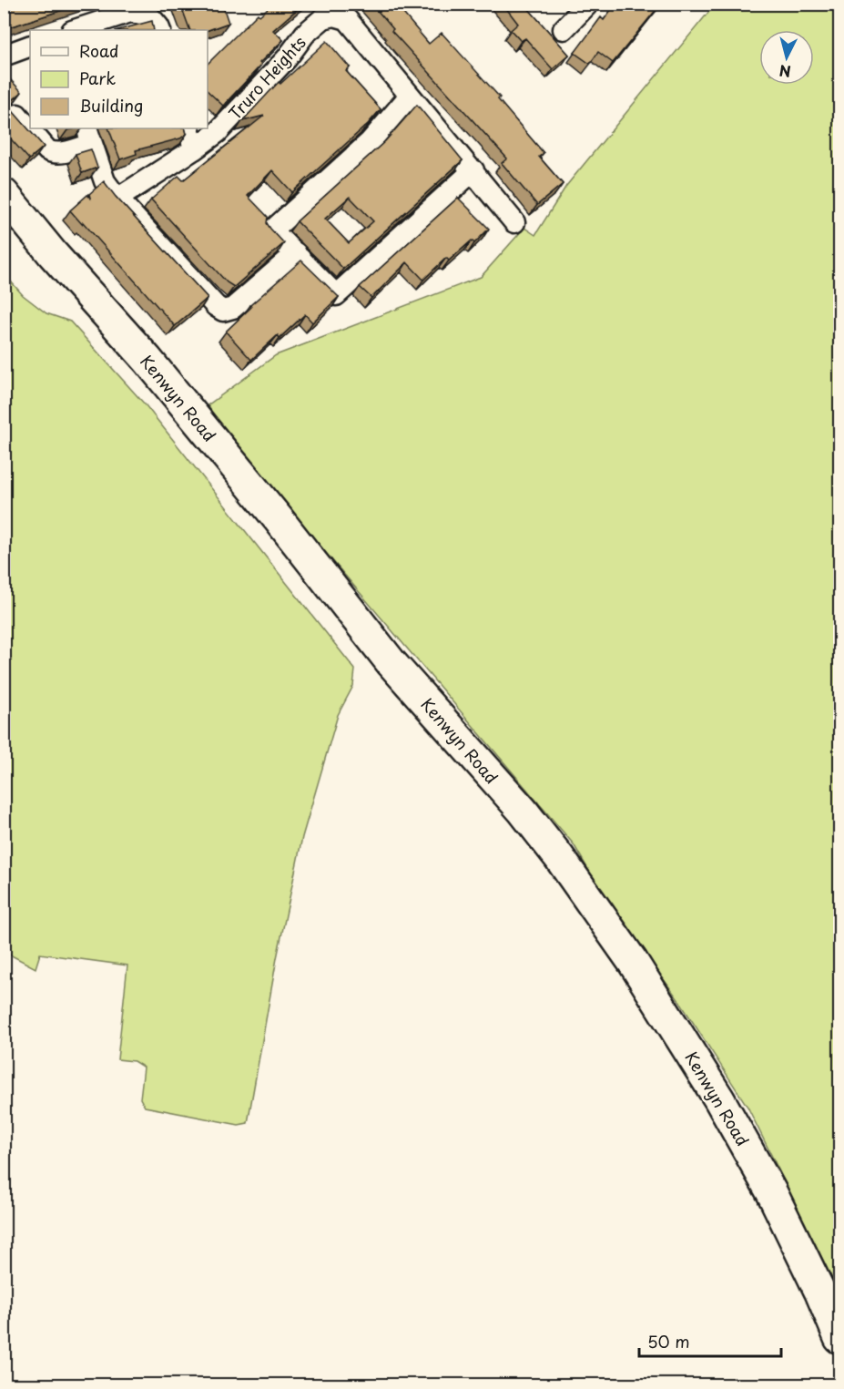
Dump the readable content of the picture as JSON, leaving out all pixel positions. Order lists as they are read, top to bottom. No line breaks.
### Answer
{"streets":{"main road":["Kenwyn Road"],"street":["Truro Heights"]},"legend":["Road","Park","Building"],"scale_bar":"50 m","north":"bottom"}
